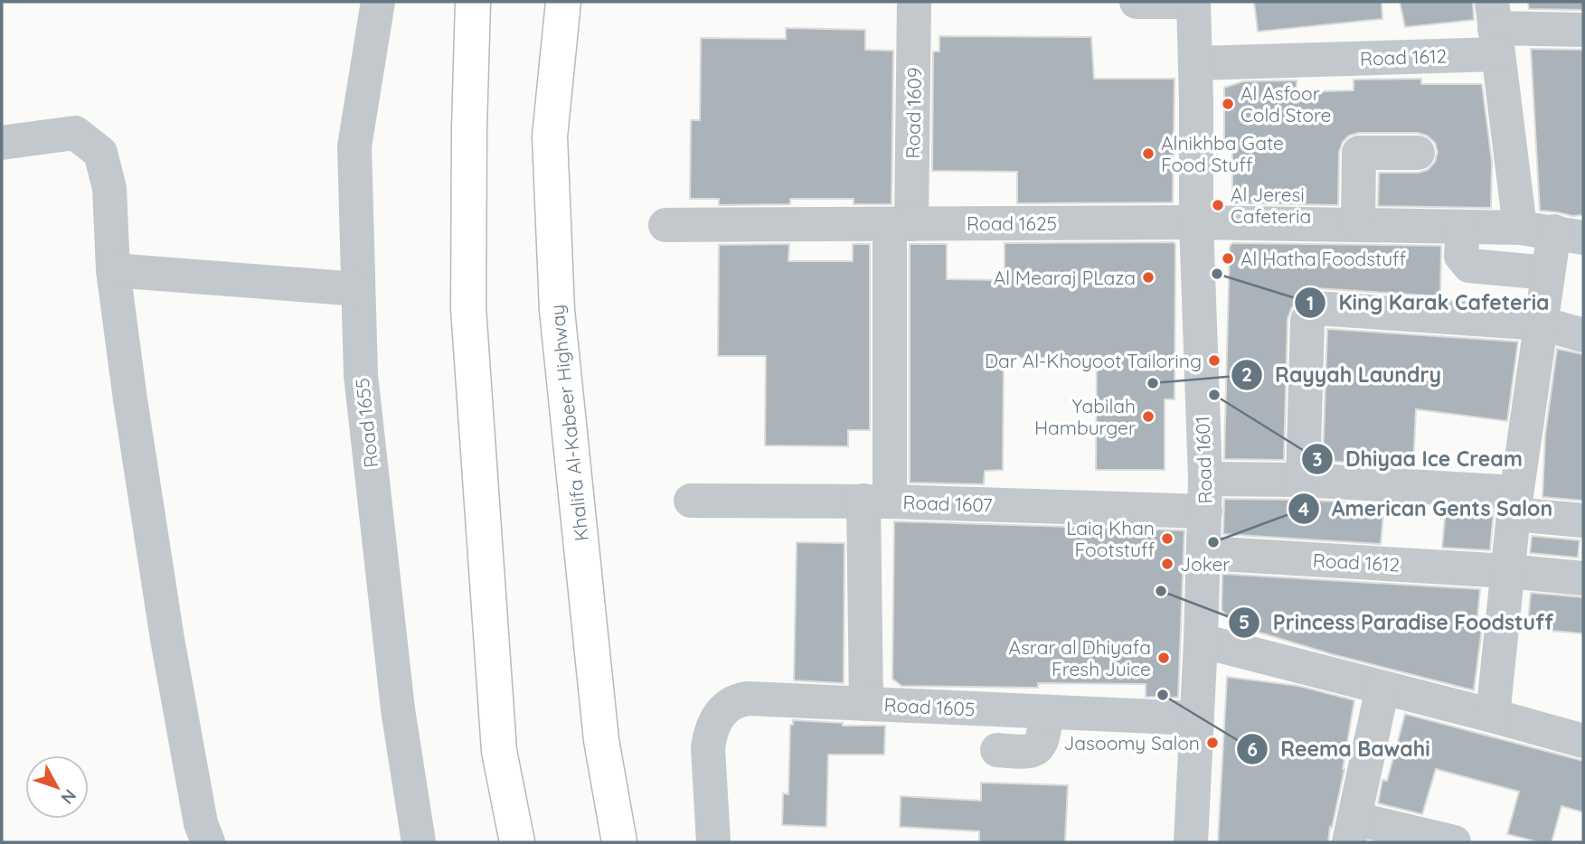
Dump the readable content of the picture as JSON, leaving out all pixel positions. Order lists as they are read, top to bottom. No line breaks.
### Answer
{"streets":{"main road":["Khalifa Al-Kabeer Highway"],"street":["Road 1612","Road 1609","Road 1625","Road 1655","Road 1601","Road 1607","Road 1605"]},"crossings":[["Road 1612","Road 1601"],["Road 1609","Road 1625"],["Road 1609","Road 1607"],["Road 1609","Road 1605"],["Road 1625","Road 1601"],["Road 1601","Road 1607"],["Road 1601","Road 1605"],["Road 1607","Road 1605"]],"places":["Al Asfoor Cold Store","Alnikhba Gate Food Stuff","Al Jeresi Cafeteria","Al Hatha Foodstuff","King Karak Cafeteria","Al Mearaj PLaza","Dar Al-Khoyoot Tailoring","Rayyah Laundry","Dhiyaa Ice Cream","Yabilah Hamburger","Laiq Khan Footstuff","American Gents Salon","Joker","Princess Paradise Foodstuff","Asrar al Dhiyafa Fresh Juice","Reema Bawahi","Jasoomy Salon"],"north":"bottom right"}
